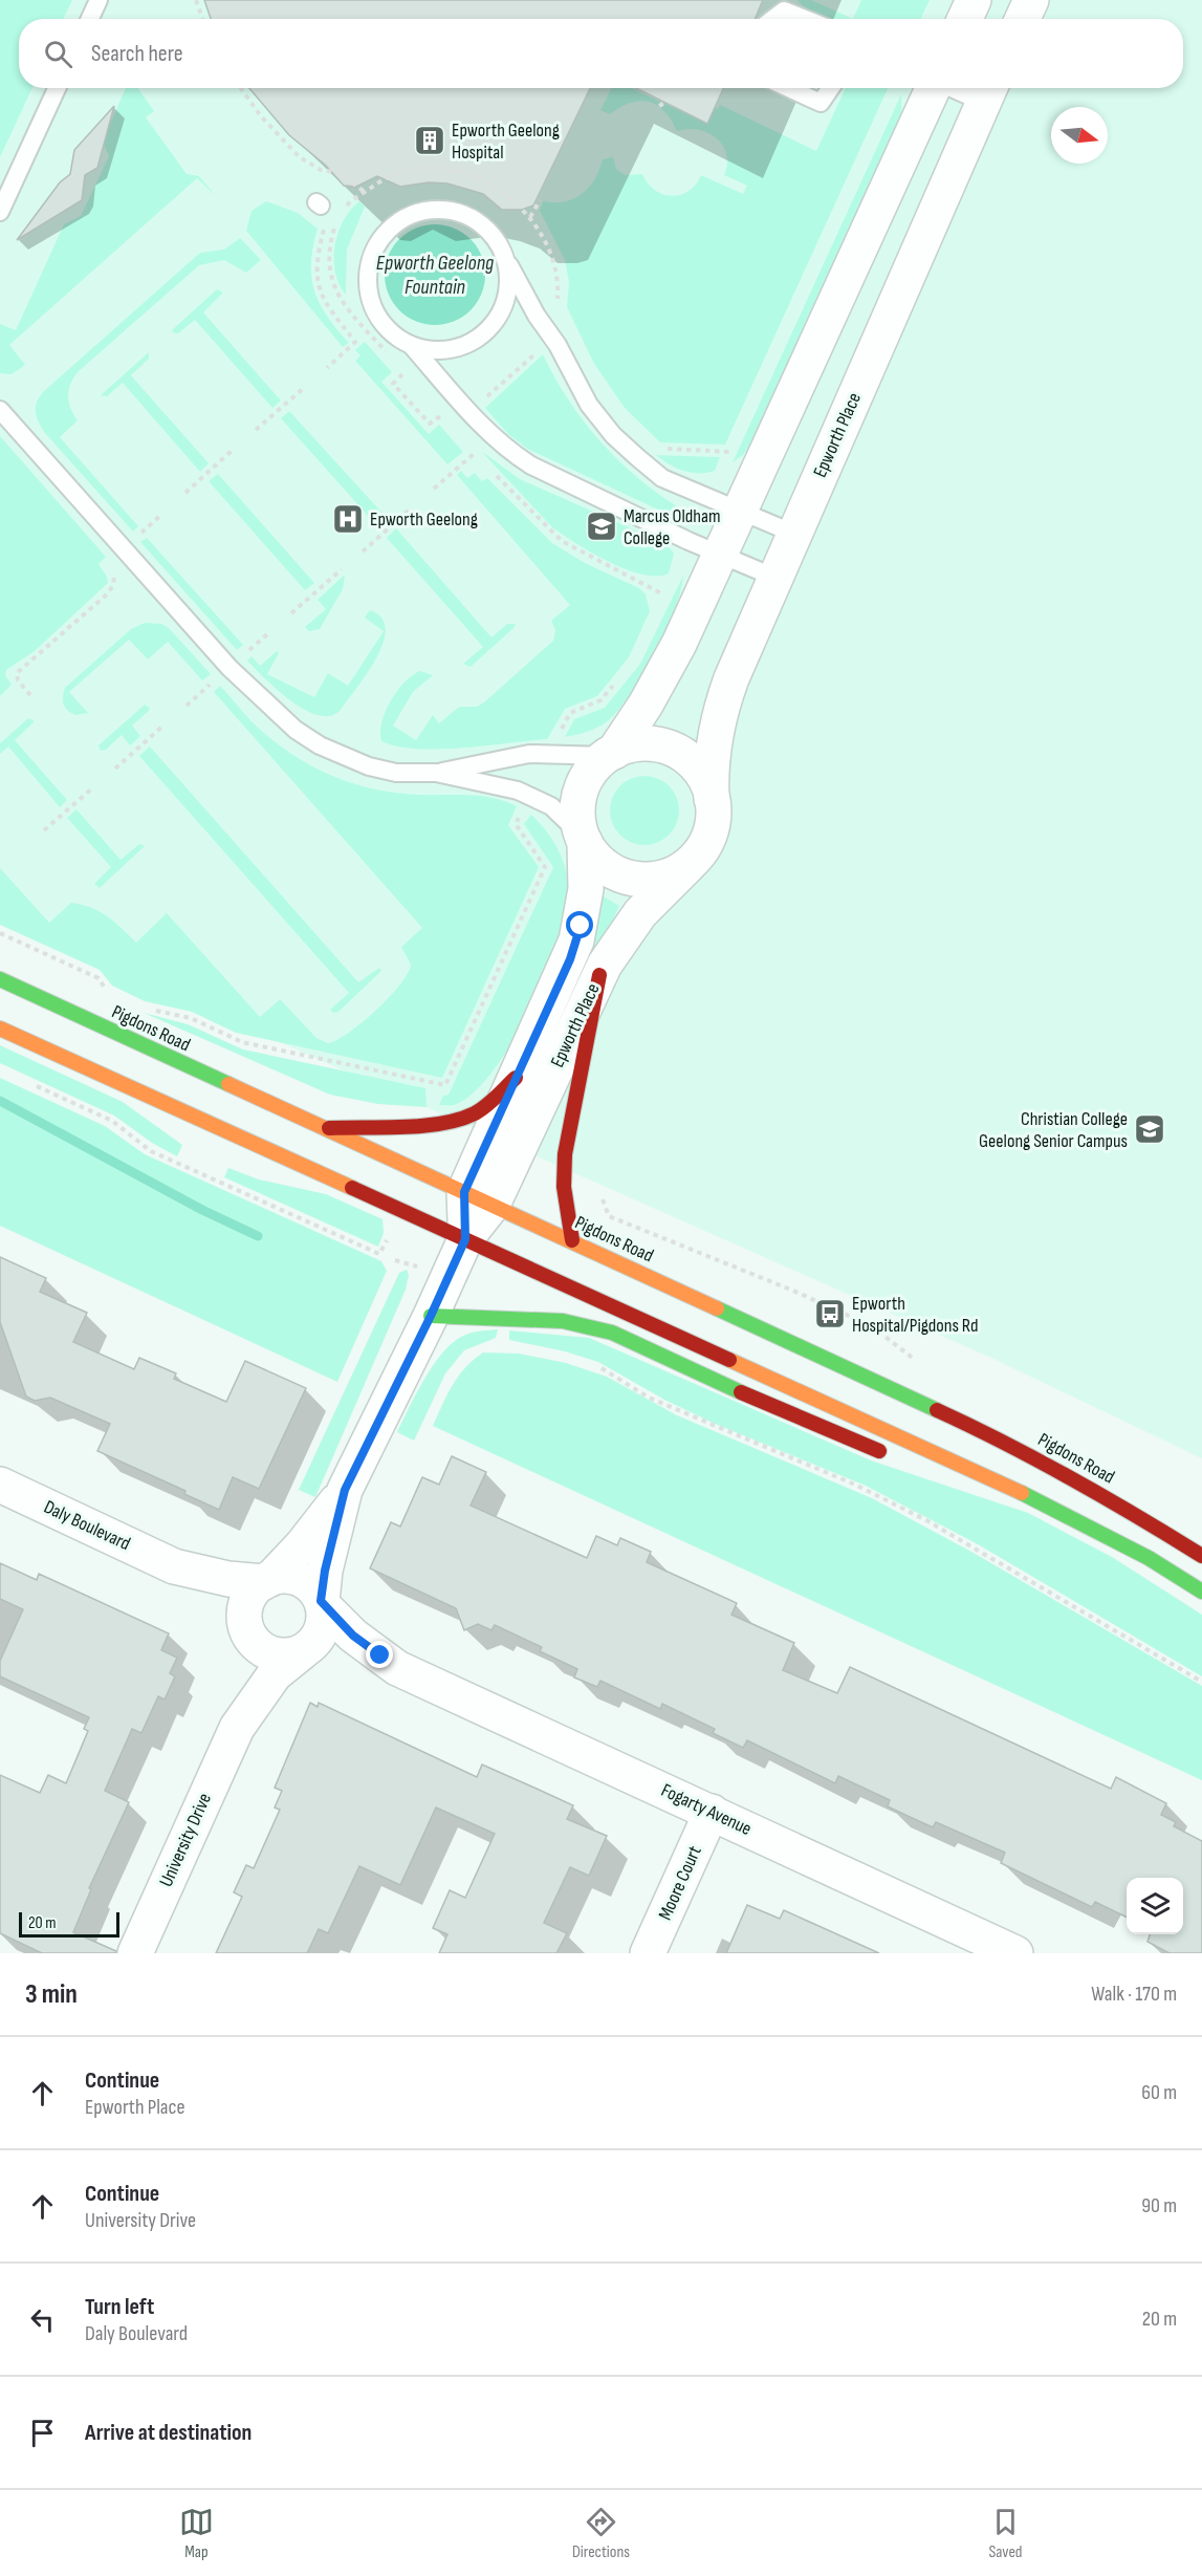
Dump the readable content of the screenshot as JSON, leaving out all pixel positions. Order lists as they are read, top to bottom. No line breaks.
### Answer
{"streets":{"street":["Epworth Place","Pigdons Road","Daly Boulevard","Fogarty Avenue","University Drive","Moore Court"]},"crossings":[["Epworth Place","Pigdons Road"],["Daly Boulevard","University Drive"],["Fogarty Avenue","Moore Court"]],"water":["Epworth Geelong Fountain"],"places":{"building":["Epworth Geelong Hospital"],"hospital":["Epworth Geelong"],"school or university":["Marcus Oldham College","Christian College Geelong Senior Campus"],"bus stop":["Epworth Hospital/Pigdons Rd"]},"scale_bar":"20 m","north":"right","page":{"search":"Search here","scale":"20 m","heading":["3 min","Walk · 170 m"],"list":[["Continue","Epworth Place","60 m"],["Continue","University Drive","90 m"],["Turn left","Daly Boulevard","20 m"],"Arrive at destination"],"nav":["Map","Directions","Saved"]}}
